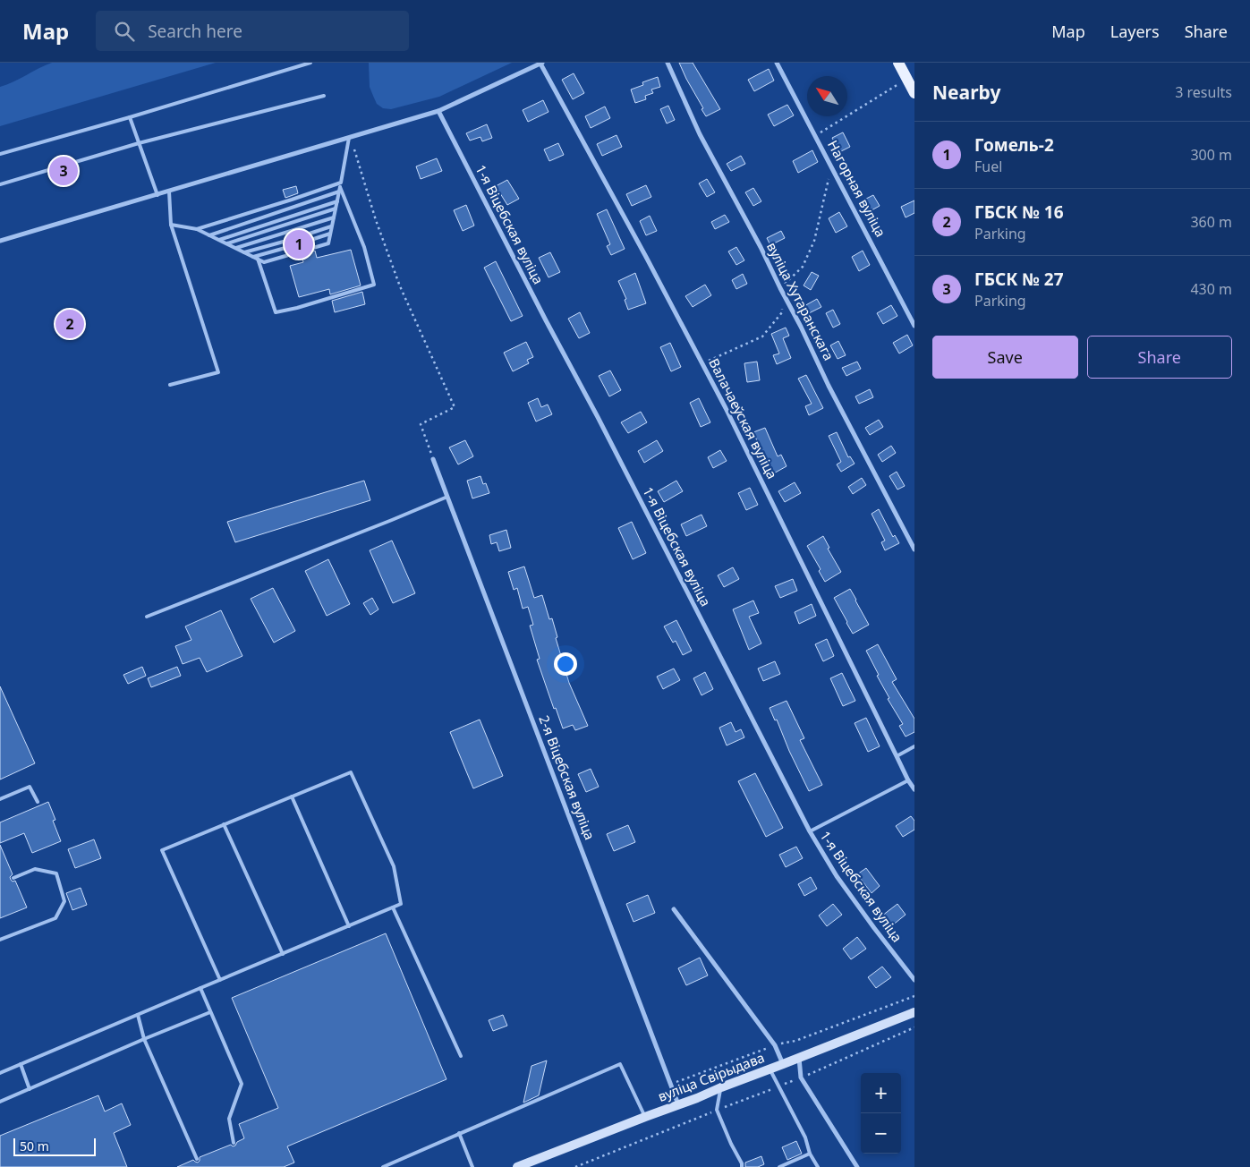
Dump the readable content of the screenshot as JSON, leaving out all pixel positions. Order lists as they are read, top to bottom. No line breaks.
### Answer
{"streets":{"main road":["вуліца Свірыдава"],"street":["Нагорная вуліца","1-я Віцебская вуліца","вуліца Хутаранскага","Валачаеўская вуліца","2-я Віцебская вуліца"]},"crossings":[["2-я Віцебская вуліца","вуліца Свірыдава"]],"scale_bar":"50 m","north":"top left","page":{"header":"Map","search":"Search here","nav":["Map","Layers","Share"],"heading":["Nearby","3 results"],"list":[{"mark":"1","name":"Гомель-2","note":"Fuel","value":"300 m"},{"mark":"2","name":"ГБСК № 16","note":"Parking","value":"360 m"},{"mark":"3","name":"ГБСК № 27","note":"Parking","value":"430 m"}],"pins":["3","1","2"],"buttons":["Save","Share"],"map_buttons":["+","−"],"scale":"50 m"}}
